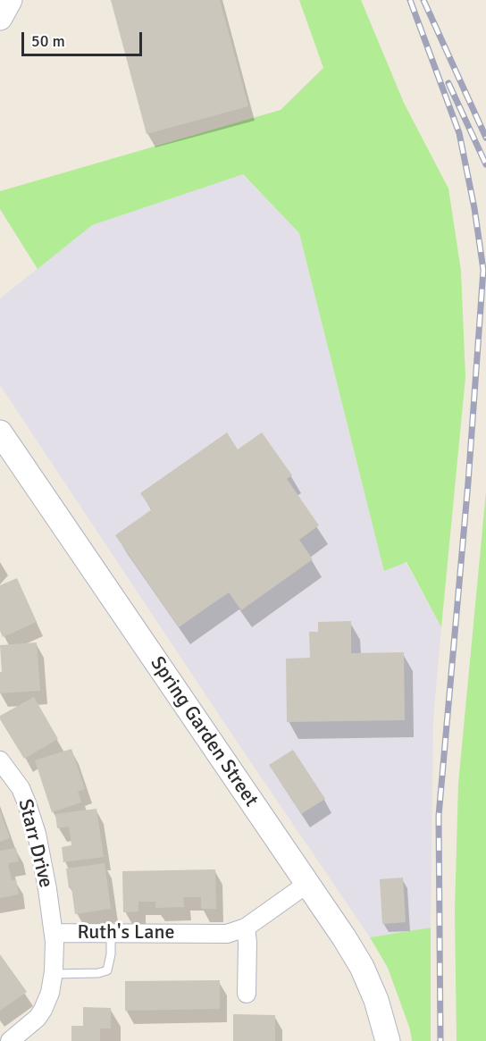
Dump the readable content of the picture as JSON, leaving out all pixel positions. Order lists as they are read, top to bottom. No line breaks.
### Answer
{"streets":{"main road":["Spring Garden Street"],"street":["Starr Drive","Ruth's Lane"]},"crossings":[["Spring Garden Street","Ruth's Lane"],["Starr Drive","Ruth's Lane"]],"scale_bar":"50 m"}
